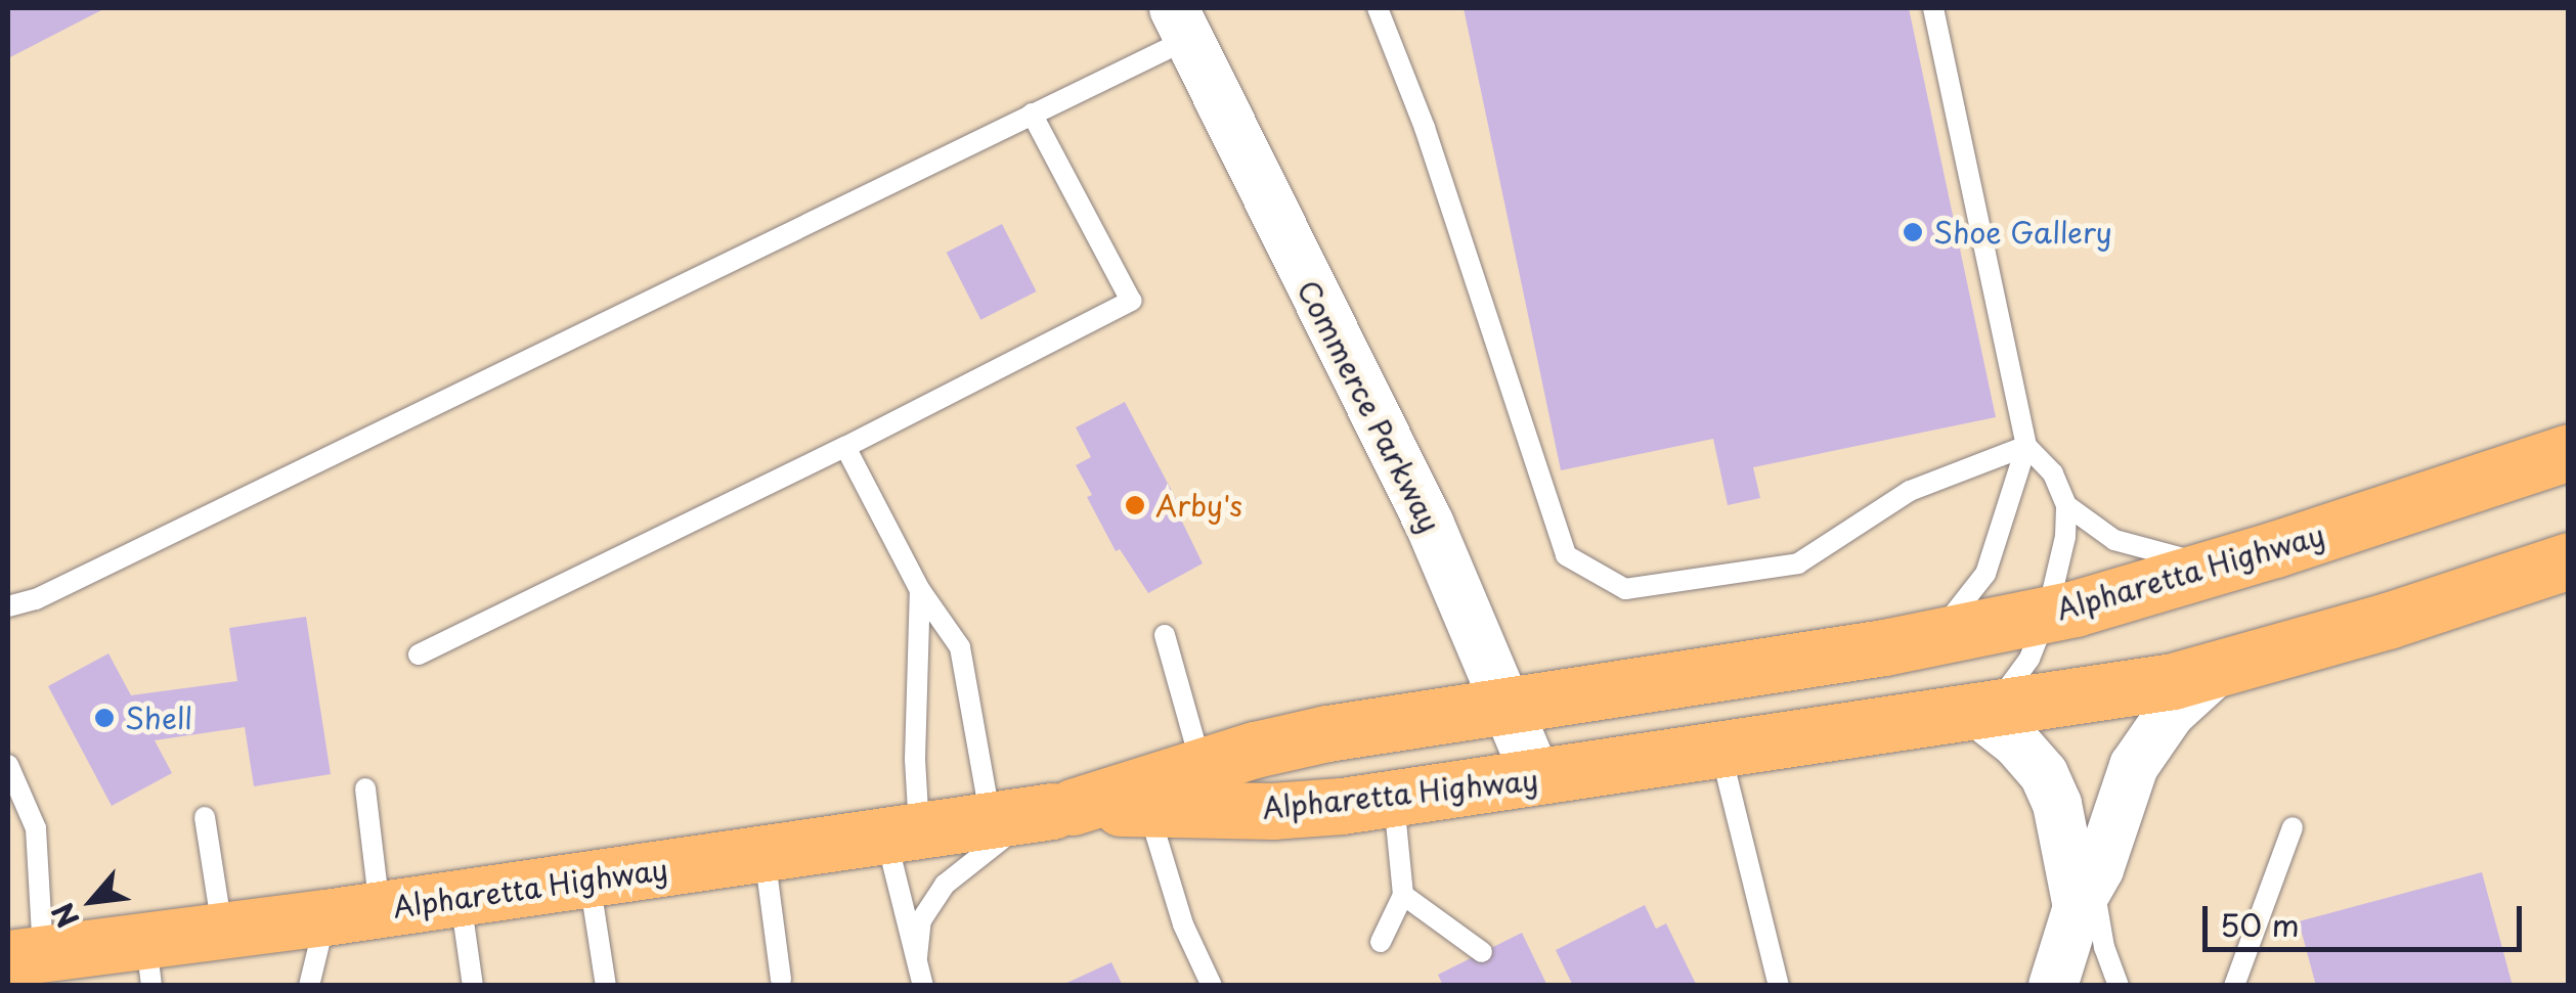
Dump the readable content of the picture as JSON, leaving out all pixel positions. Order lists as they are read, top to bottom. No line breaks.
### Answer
{"streets":{"highway":["Alpharetta Highway"],"street":["Commerce Parkway"]},"crossings":[["Commerce Parkway","Alpharetta Highway"]],"places":["Shoe Gallery","Arby's","Shell"],"scale_bar":"50 m","north":"bottom left"}
